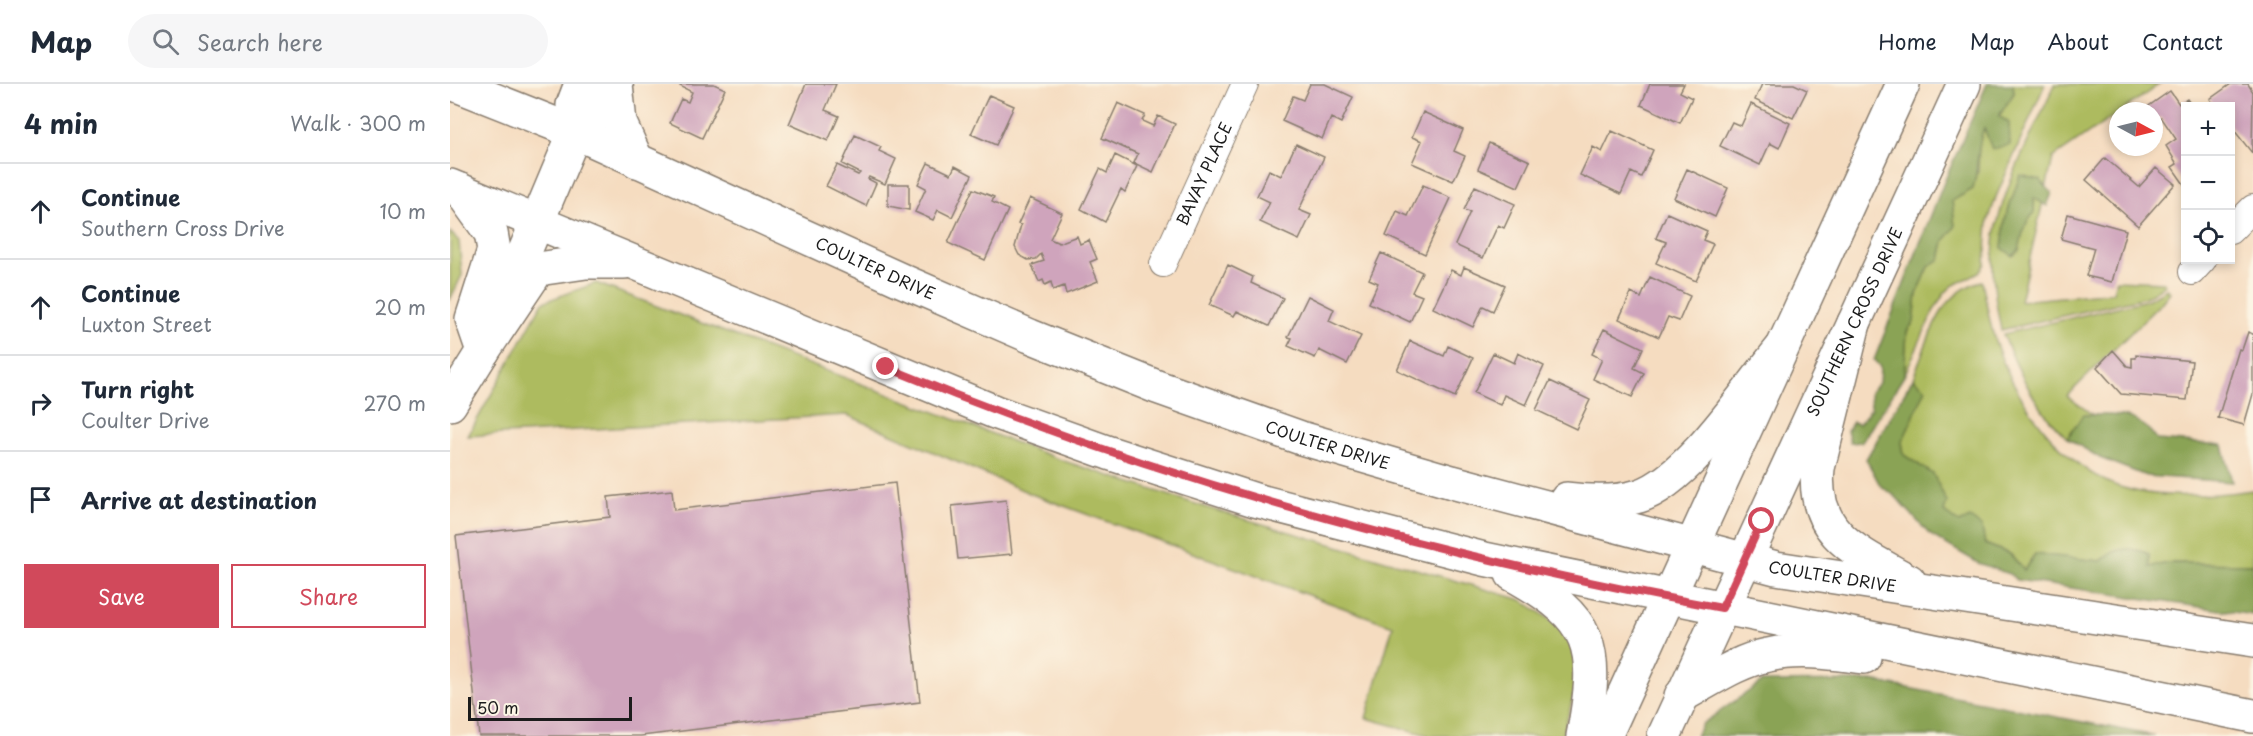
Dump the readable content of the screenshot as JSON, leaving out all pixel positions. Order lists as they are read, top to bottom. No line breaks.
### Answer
{"streets":{"main road":["COULTER DRIVE","SOUTHERN CROSS DRIVE"],"street":["BAVAY PLACE"]},"crossings":[["COULTER DRIVE","SOUTHERN CROSS DRIVE"]],"scale_bar":"50 m","north":"right","page":{"header":"Map","search":"Search here","nav":["Home","Map","About","Contact"],"heading":["4 min","Walk · 300 m"],"map_buttons":["+","−"],"list":[["Continue","Southern Cross Drive","10 m"],["Continue","Luxton Street","20 m"],["Turn right","Coulter Drive","270 m"],"Arrive at destination"],"buttons":["Save","Share"],"scale":"50 m"}}
